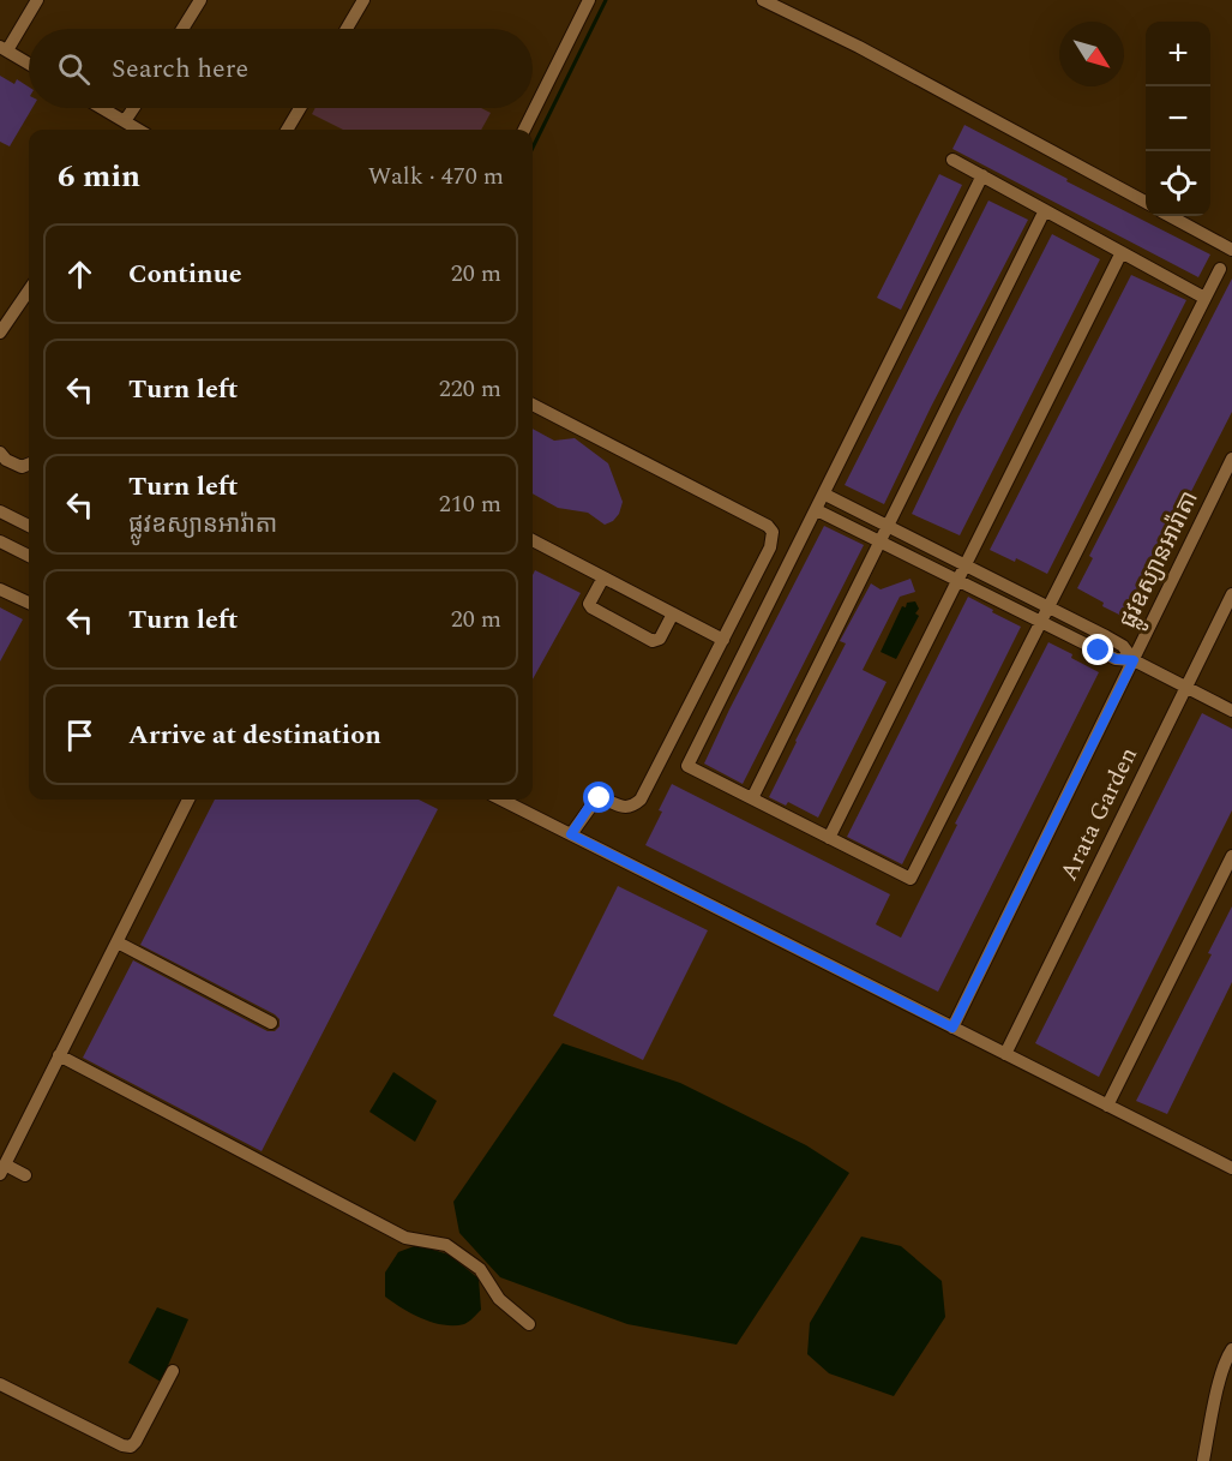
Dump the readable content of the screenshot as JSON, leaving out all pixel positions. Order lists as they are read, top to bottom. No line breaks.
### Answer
{"streets":{"street":["ផ្លូវឧស្យានអារ៉ាតា","Arata Garden"]},"north":"bottom right","page":{"map_buttons":["+","−"],"search":"Search here","heading":["6 min","Walk · 470 m"],"list":[["Continue","20 m"],["Turn left","220 m"],["Turn left","ផ្លូវឧស្យានអារ៉ាតា","210 m"],["Turn left","20 m"],"Arrive at destination"]}}
